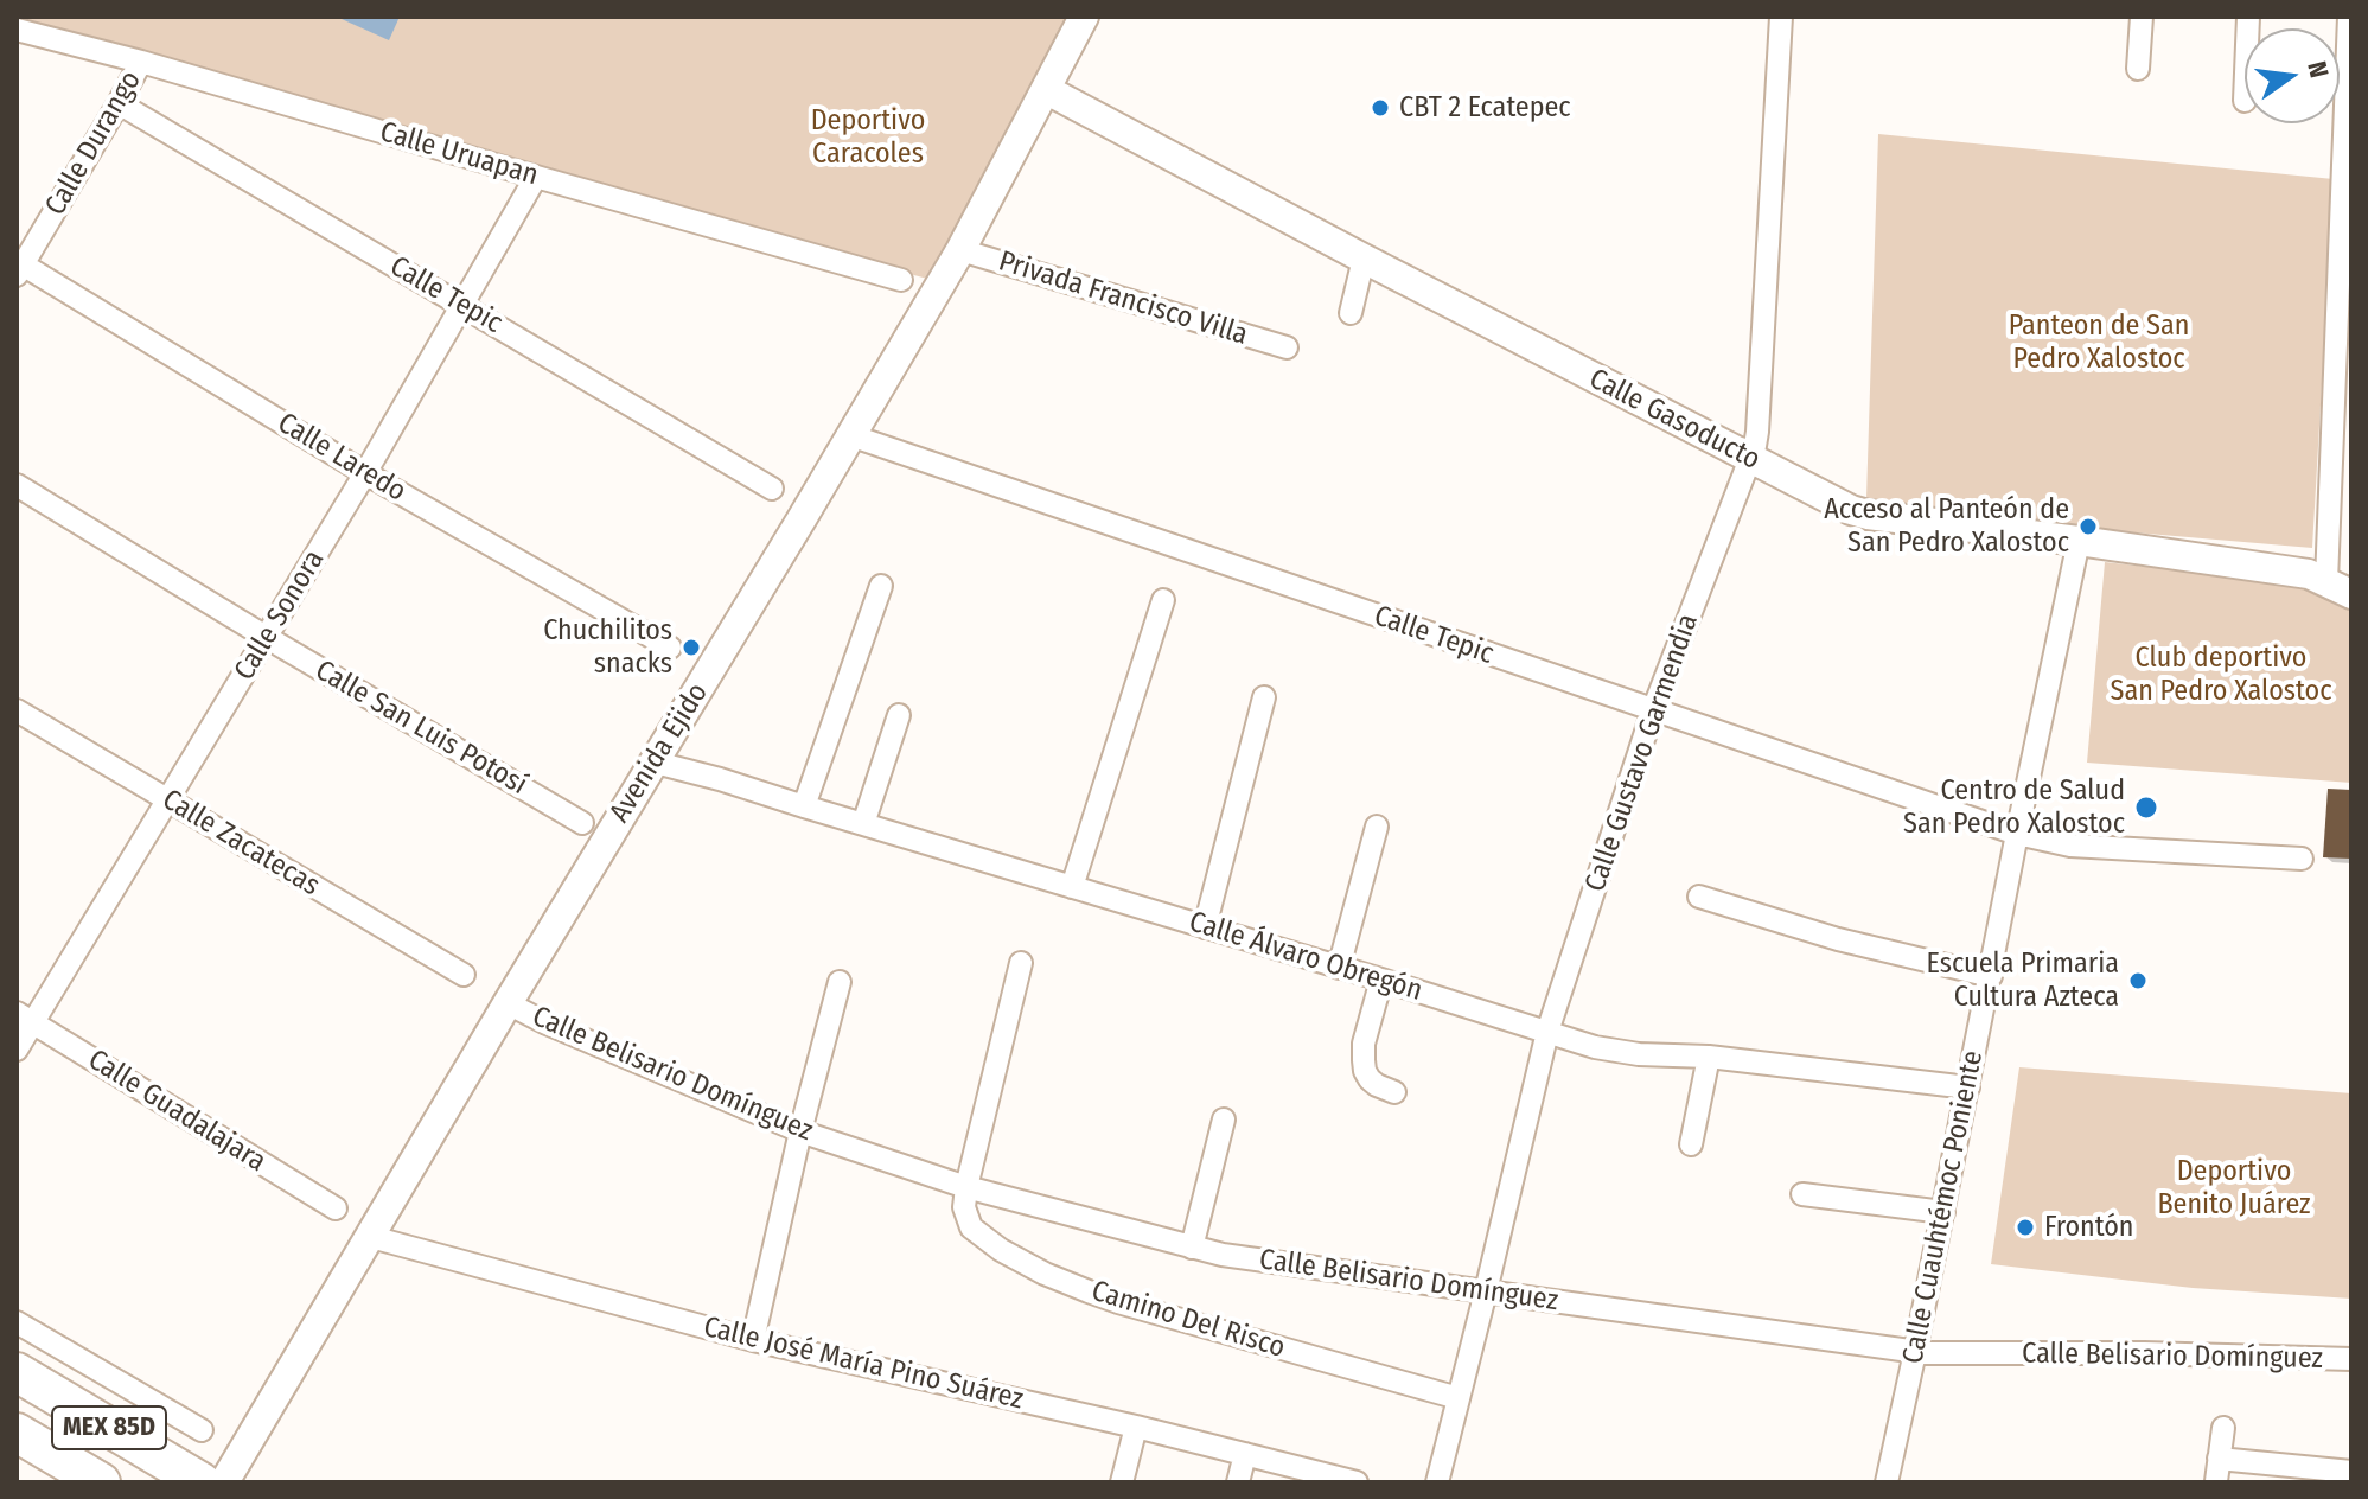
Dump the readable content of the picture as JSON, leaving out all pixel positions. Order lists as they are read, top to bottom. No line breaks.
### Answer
{"streets":{"highway":["MEX 85D"],"main road":["Calle Gasoducto","Avenida Ejido"],"street":["Calle Durango","Calle Uruapan","Calle Tepic","Privada Francisco Villa","Calle Laredo","Calle Sonora","Calle San Luis Potosí","Calle Gustavo Garmendia","Calle Zacatecas","Calle Álvaro Obregón","Calle Belisario Domínguez","Calle Guadalajara","Calle Cuauhtémoc Poniente","Camino Del Risco","Calle José María Pino Suárez"]},"crossings":[["Calle Durango","Calle Uruapan"],["Calle Durango","Calle Tepic"],["Calle Durango","Calle Laredo"],["Calle Uruapan","Calle Sonora"],["Calle Tepic","Calle Sonora"],["Calle Tepic","Avenida Ejido"],["Calle Tepic","Calle Gustavo Garmendia"],["Calle Tepic","Calle Cuauhtémoc Poniente"],["Privada Francisco Villa","Avenida Ejido"],["Calle Gasoducto","Avenida Ejido"],["Calle Gasoducto","Calle Gustavo Garmendia"],["Calle Gasoducto","Calle Cuauhtémoc Poniente"],["Calle Laredo","Calle Sonora"],["Calle Sonora","Calle San Luis Potosí"],["Calle Sonora","Calle Zacatecas"],["Calle Sonora","Calle Guadalajara"],["Avenida Ejido","Calle Álvaro Obregón"],["Avenida Ejido","Calle Belisario Domínguez"],["Avenida Ejido","Calle José María Pino Suárez"],["Calle Gustavo Garmendia","Calle Álvaro Obregón"],["Calle Gustavo Garmendia","Calle Belisario Domínguez"],["Calle Gustavo Garmendia","Camino Del Risco"],["Calle Álvaro Obregón","Calle Cuauhtémoc Poniente"],["Calle Belisario Domínguez","Calle Cuauhtémoc Poniente"],["Calle Belisario Domínguez","Camino Del Risco"]],"parks":["Deportivo Caracoles","Panteon de San Pedro Xalostoc","Club deportivo San Pedro Xalostoc","Deportivo Benito Juárez"],"places":["CBT 2 Ecatepec","Acceso al Panteón de San Pedro Xalostoc","Chuchilitos snacks","Centro de Salud San Pedro Xalostoc","Escuela Primaria Cultura Azteca","Frontón"],"north":"right"}
